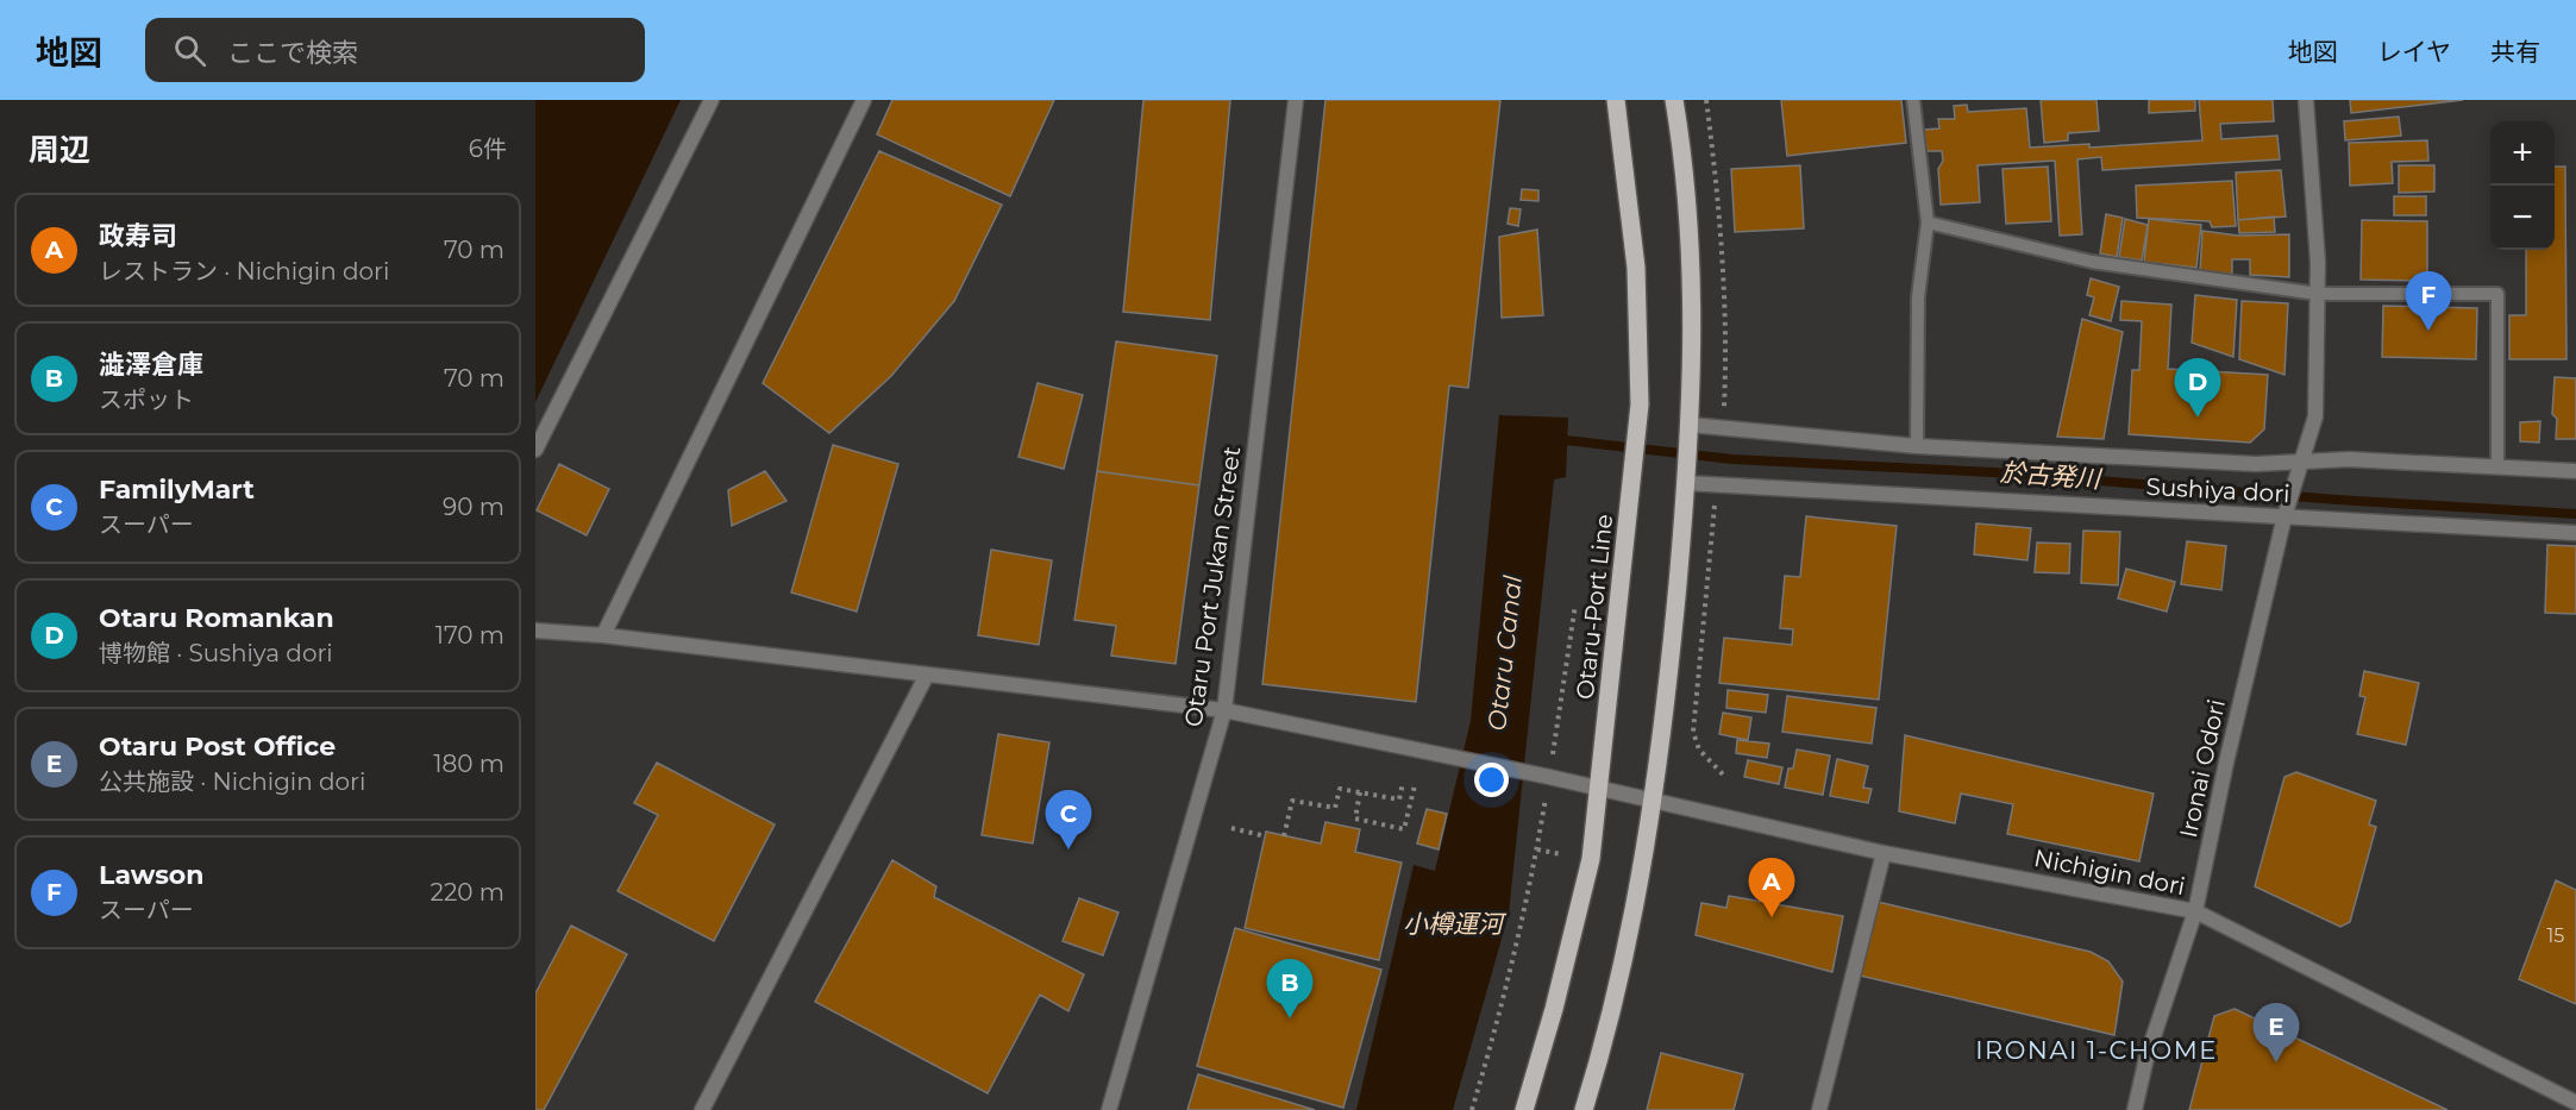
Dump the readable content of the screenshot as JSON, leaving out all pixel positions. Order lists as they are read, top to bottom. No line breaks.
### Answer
{"streets":{"main road":["Otaru-Port Line"],"street":["Sushiya dori","Otaru Port Jukan Street","Ironai Odori","Nichigin dori"]},"crossings":[["Sushiya dori","Ironai Odori"],["Otaru Port Jukan Street","Nichigin dori"],["Otaru-Port Line","Nichigin dori"],["Ironai Odori","Nichigin dori"]],"districts":["IRONAI 1-CHOME"],"water":["於古発川","Otaru Canal","小樽運河"],"house_numbers":["15"],"page":{"header":"地図","search":"ここで検索","nav":["地図","レイヤ","共有"],"heading":["周辺","6件"],"map_buttons":["+","−"],"list":[{"mark":"A","name":"政寿司","note":"レストラン · Nichigin dori","value":"70 m"},{"mark":"B","name":"澁澤倉庫","note":"スポット","value":"70 m"},{"mark":"C","name":"FamilyMart","note":"スーパー","value":"90 m"},{"mark":"D","name":"Otaru Romankan","note":"博物館 · Sushiya dori","value":"170 m"},{"mark":"E","name":"Otaru Post Office","note":"公共施設 · Nichigin dori","value":"180 m"},{"mark":"F","name":"Lawson","note":"スーパー","value":"220 m"}],"pins":["F","D","C","A","B","E"]}}
